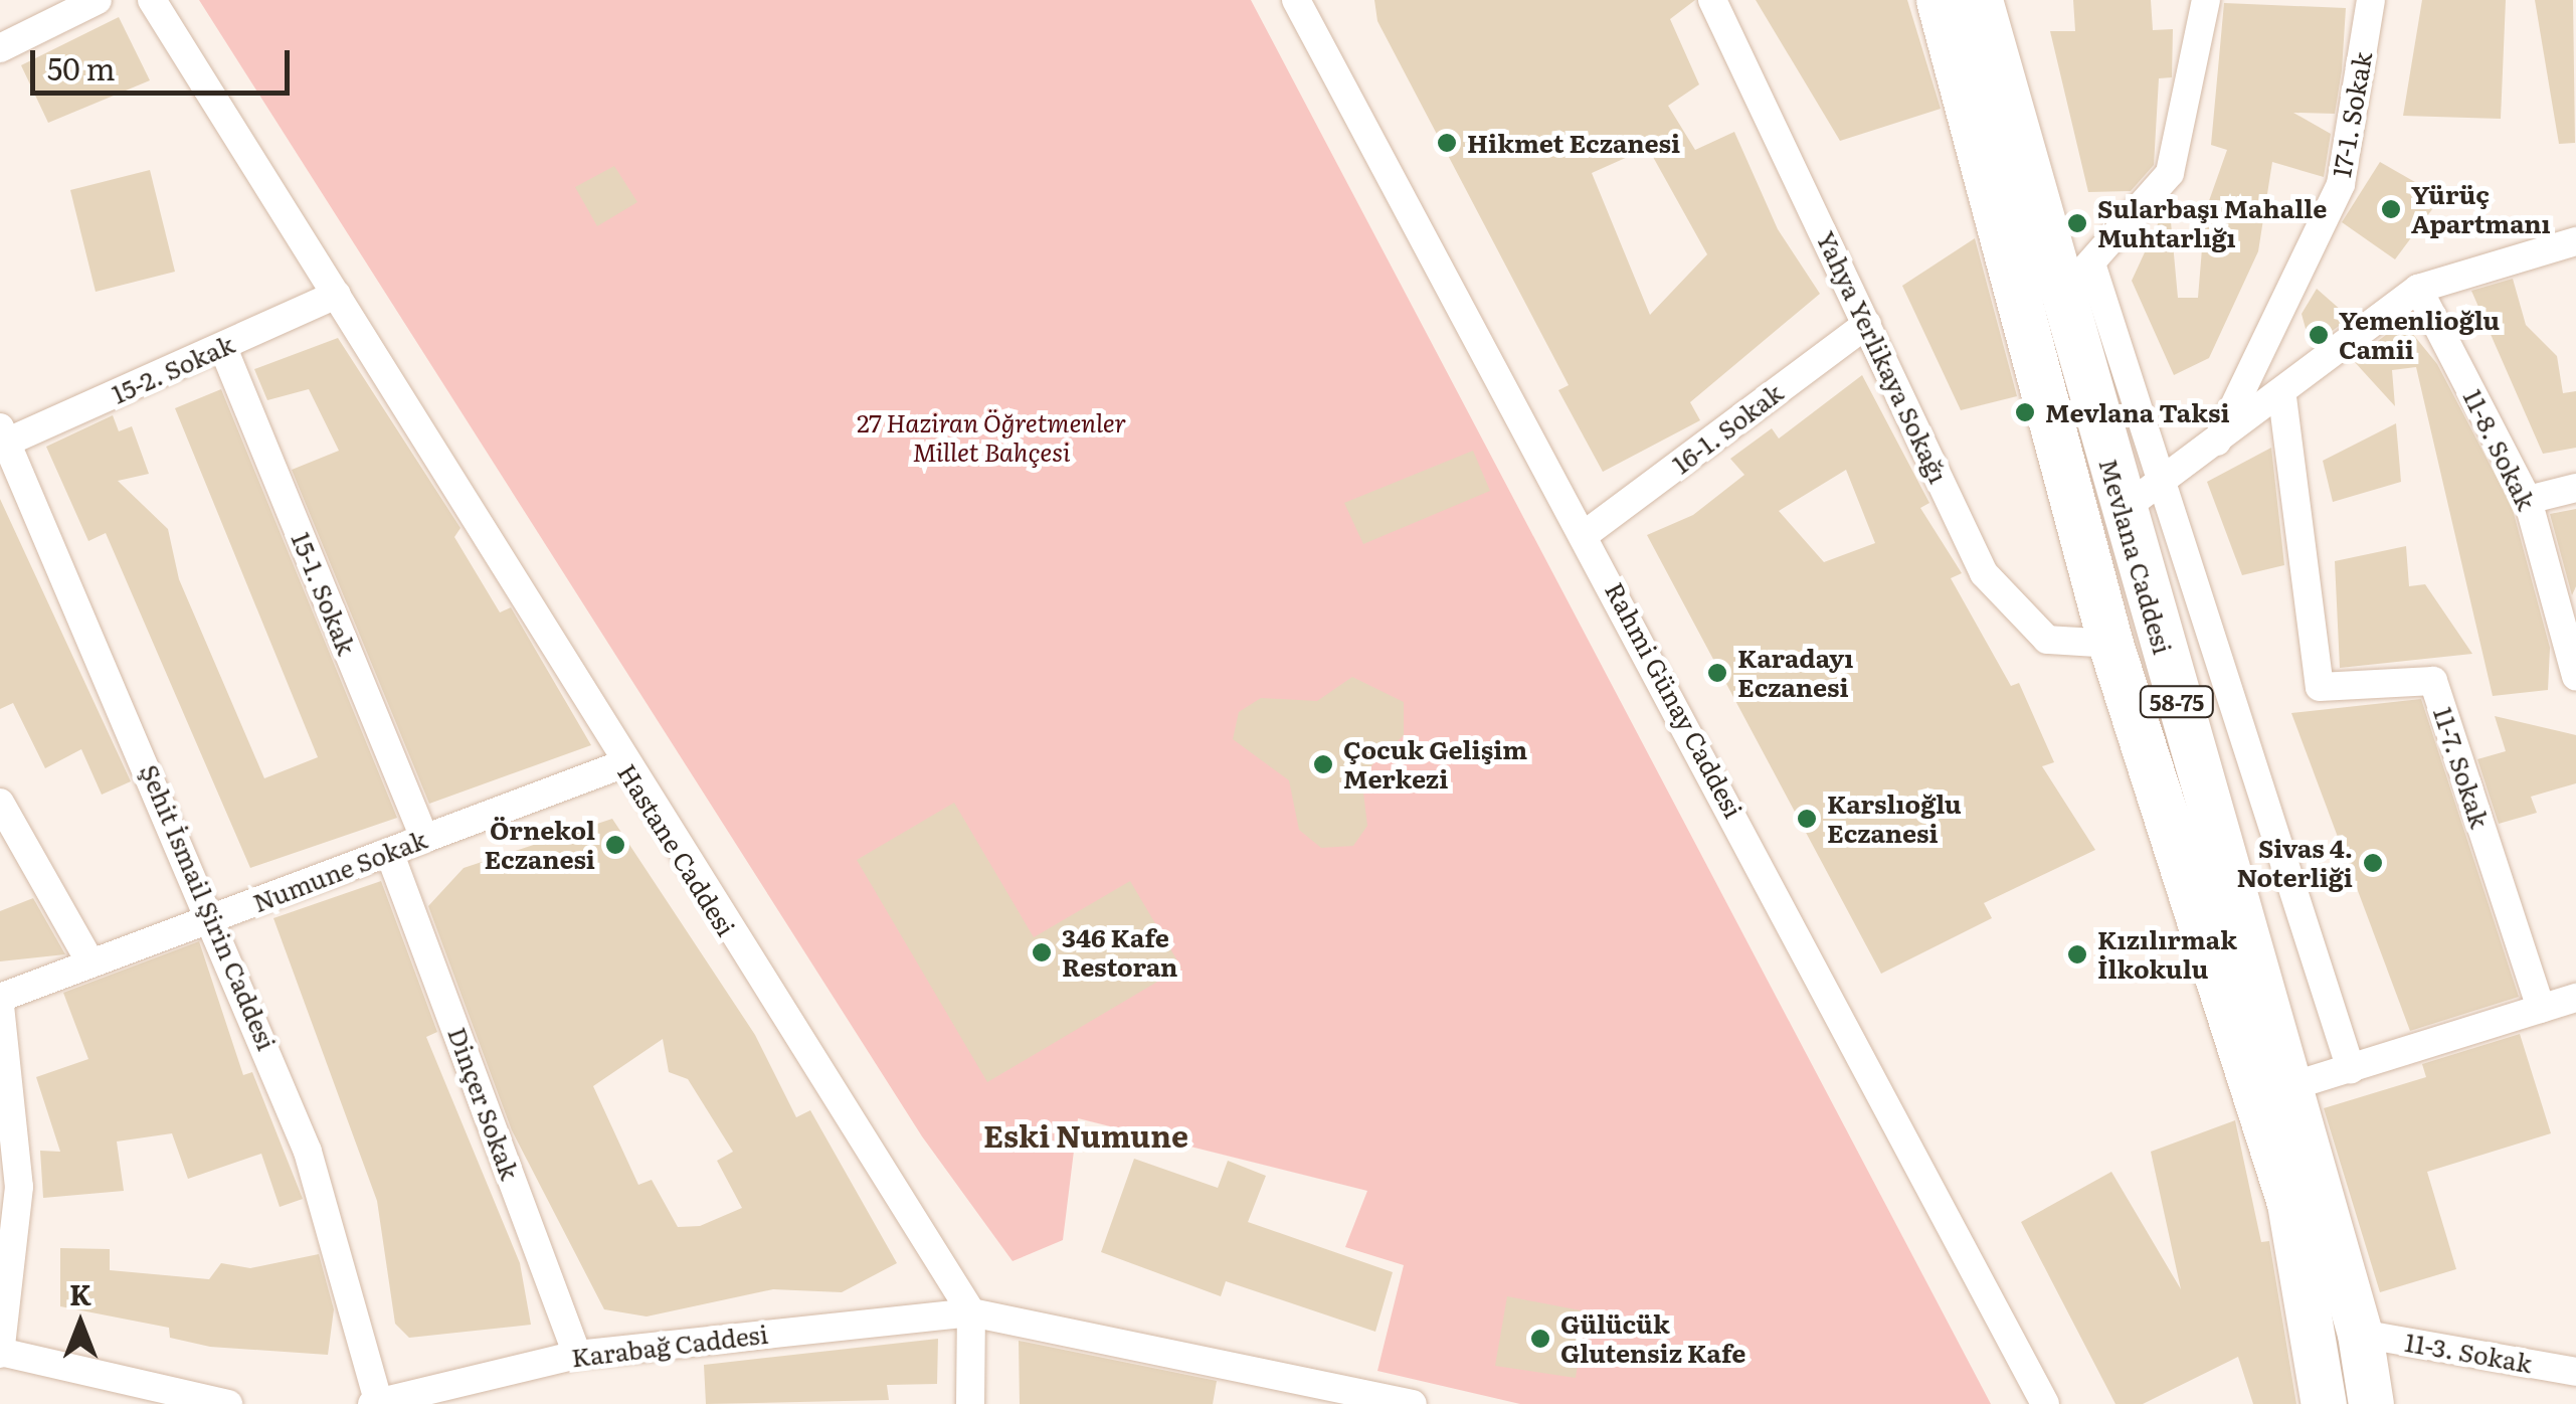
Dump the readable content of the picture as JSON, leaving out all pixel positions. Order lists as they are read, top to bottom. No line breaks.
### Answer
{"streets":{"main road":["Mevlana Caddesi","58-75"],"street":["17-1. Sokak","Yahya Yerlikaya Sokağı","15-2. Sokak","16-1. Sokak","11-8. Sokak","15-1. Sokak","Rahmi Günay Caddesi","11-7. Sokak","Hastane Caddesi","Numune Sokak","Şehit İsmail Şirin Caddesi","Dinçer Sokak","Karabağ Caddesi","11-3. Sokak"]},"crossings":[["Yahya Yerlikaya Sokağı","16-1. Sokak"],["Yahya Yerlikaya Sokağı","Mevlana Caddesi"],["15-2. Sokak","15-1. Sokak"],["15-2. Sokak","Hastane Caddesi"],["15-2. Sokak","Şehit İsmail Şirin Caddesi"],["16-1. Sokak","Rahmi Günay Caddesi"],["Mevlana Caddesi","11-3. Sokak"],["15-1. Sokak","Numune Sokak"],["Hastane Caddesi","Numune Sokak"],["Hastane Caddesi","Karabağ Caddesi"],["Numune Sokak","Şehit İsmail Şirin Caddesi"],["Numune Sokak","Dinçer Sokak"],["Şehit İsmail Şirin Caddesi","Karabağ Caddesi"],["Dinçer Sokak","Karabağ Caddesi"]],"districts":["Eski Numune"],"parks":["27 Haziran Öğretmenler Millet Bahçesi"],"places":["Hikmet Eczanesi","Yürüç Apartmanı","Sularbaşı Mahalle Muhtarlığı","Yemenlioğlu Camii","Mevlana Taksi","Karadayı Eczanesi","Çocuk Gelişim Merkezi","Karslıoğlu Eczanesi","Örnekol Eczanesi","Sivas 4. Noterliği","346 Kafe Restoran","Kızılırmak İlkokulu","Gülücük Glutensiz Kafe"],"scale_bar":"50 m","north":"top"}
